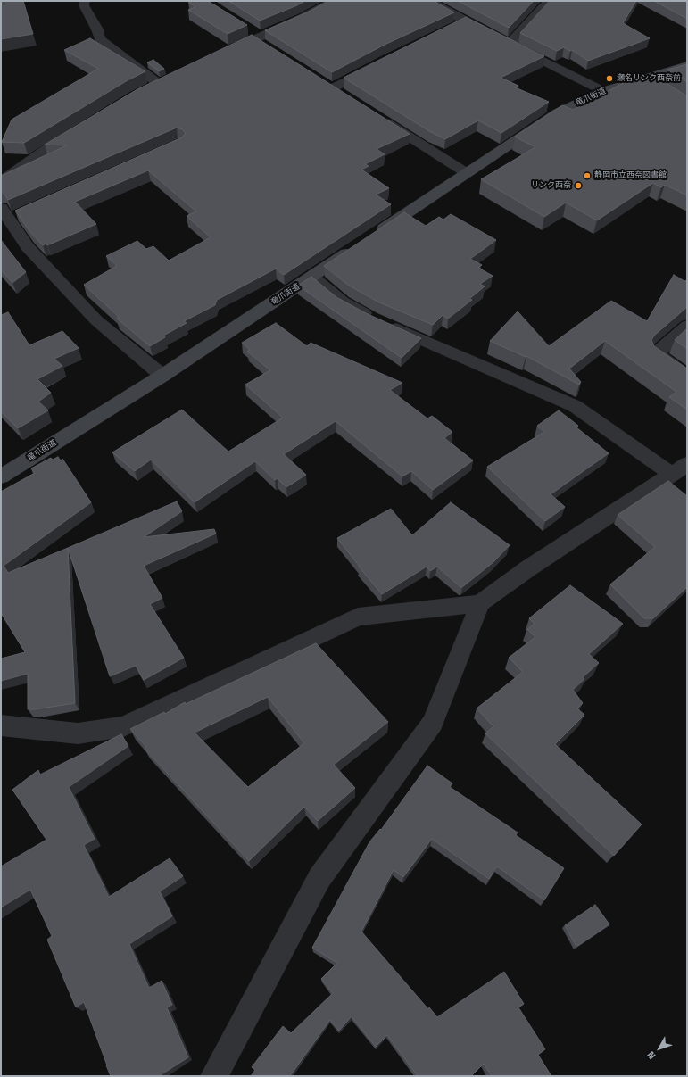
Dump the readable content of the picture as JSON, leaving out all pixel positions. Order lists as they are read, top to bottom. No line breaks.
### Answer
{"streets":{"main road":["竜爪街道"]},"places":["瀬名リンク西奈前","静岡市立西奈図書館","リンク西奈"],"north":"bottom left"}
